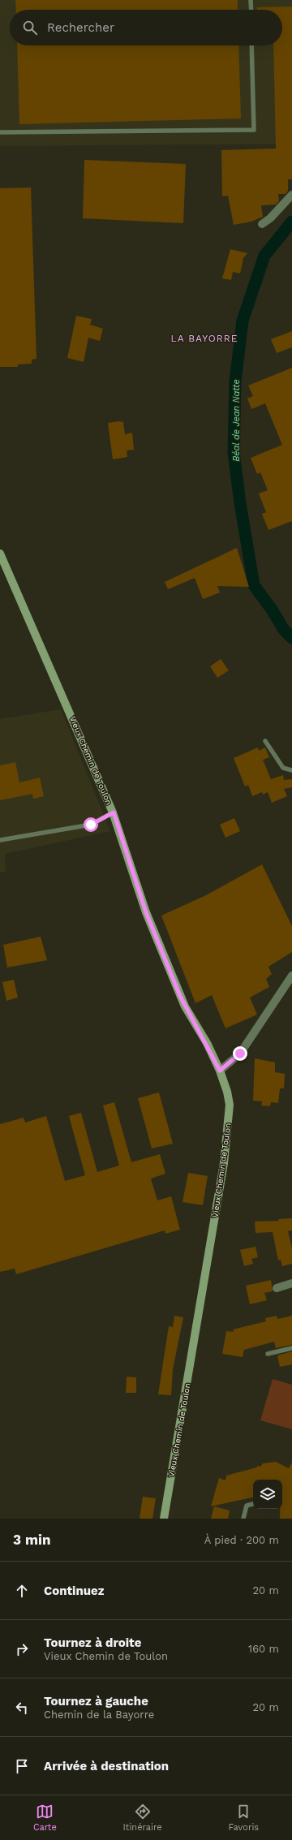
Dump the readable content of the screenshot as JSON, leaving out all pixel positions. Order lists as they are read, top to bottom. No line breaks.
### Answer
{"streets":{"street":["Vieux Chemin de Toulon"]},"districts":["LA BAYORRE"],"water":["Béal de Jean Natte"],"page":{"search":"Rechercher","heading":["3 min","À pied · 200 m"],"list":[["Continuez","20 m"],["Tournez à droite","Vieux Chemin de Toulon","160 m"],["Tournez à gauche","Chemin de la Bayorre","20 m"],"Arrivée à destination"],"nav":["Carte","Itinéraire","Favoris"]}}
